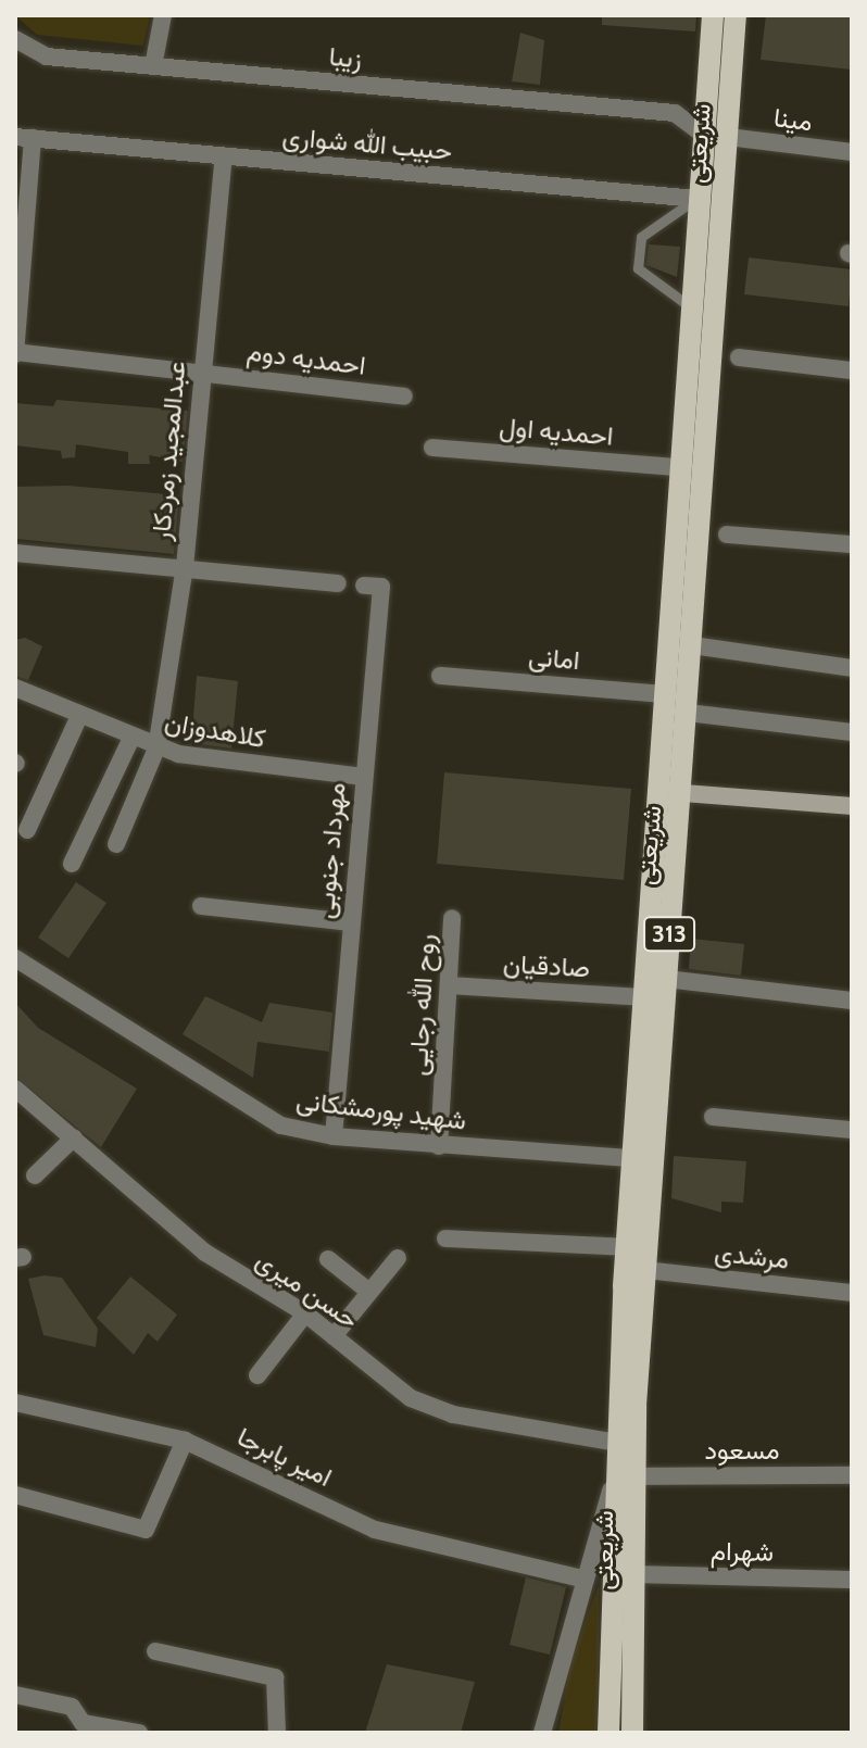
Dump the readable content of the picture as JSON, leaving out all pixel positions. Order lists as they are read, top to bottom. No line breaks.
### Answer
{"streets":{"main road":["شریعتی","313"],"street":["زیبا","مینا","حبیب الله شواری","احمدیه دوم","احمدیه اول","عبدالمجید زمردکار","امانی","کلاهدوزان","مهرداد جنوبی","صادقیان","روح الله رجایی","شهید پورمشکانی","مرشدی","حسن میری","مسعود","امیر پابرجا","شهرام"]},"crossings":[["زیبا","313"],["مینا","شریعتی"],["حبیب الله شواری","شریعتی"],["حبیب الله شواری","عبدالمجید زمردکار"],["حبیب الله شواری","313"],["شریعتی","احمدیه اول"],["شریعتی","امانی"],["شریعتی","313"],["شریعتی","صادقیان"],["شریعتی","شهید پورمشکانی"],["شریعتی","مرشدی"],["شریعتی","حسن میری"],["شریعتی","مسعود"],["شریعتی","شهرام"],["احمدیه دوم","عبدالمجید زمردکار"],["عبدالمجید زمردکار","کلاهدوزان"],["کلاهدوزان","مهرداد جنوبی"],["مهرداد جنوبی","شهید پورمشکانی"],["صادقیان","روح الله رجایی"],["روح الله رجایی","شهید پورمشکانی"]]}
